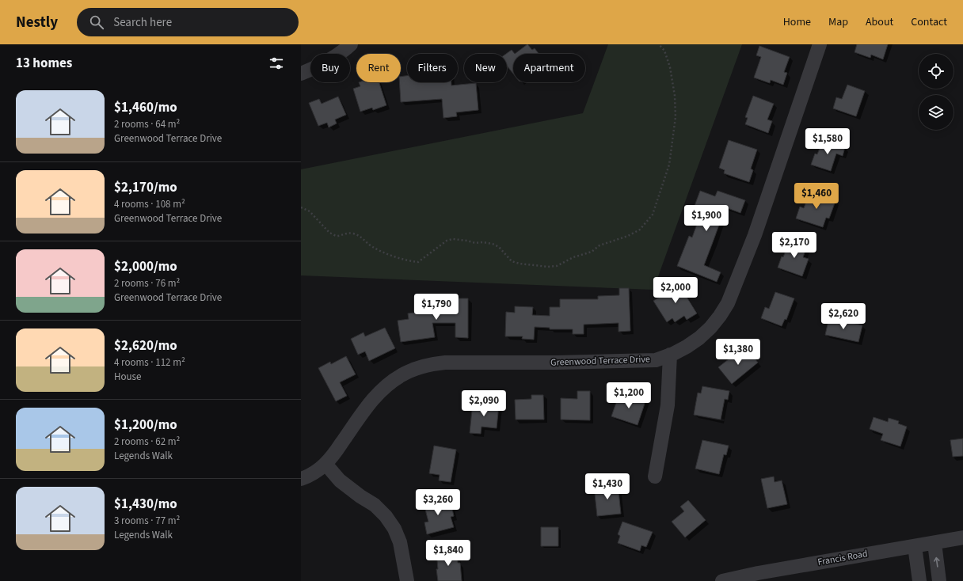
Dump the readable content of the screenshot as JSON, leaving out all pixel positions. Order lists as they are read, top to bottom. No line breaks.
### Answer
{"streets":{"street":["Greenwood Terrace Drive","Francis Road"]},"page":{"header":"Nestly","search":"Search here","nav":["Home","Map","About","Contact"],"heading":"13 homes","chip":["Buy","Rent","Filters","New","Apartment"],"list":[{"name":"$1,460/mo","note":"2 rooms · 64 m² · Greenwood Terrace Drive"},{"name":"$2,170/mo","note":"4 rooms · 108 m² · Greenwood Terrace Drive"},{"name":"$2,000/mo","note":"2 rooms · 76 m² · Greenwood Terrace Drive"},{"name":"$2,620/mo","note":"4 rooms · 112 m² · House"},{"name":"$1,200/mo","note":"2 rooms · 62 m² · Legends Walk"},{"name":"$1,430/mo","note":"3 rooms · 77 m² · Legends Walk"}],"price":["$1,580","$1,460","$1,900","$2,170","$2,000","$1,790","$2,620","$1,380","$1,200","$2,090","$1,430","$3,260","$1,840"]}}
